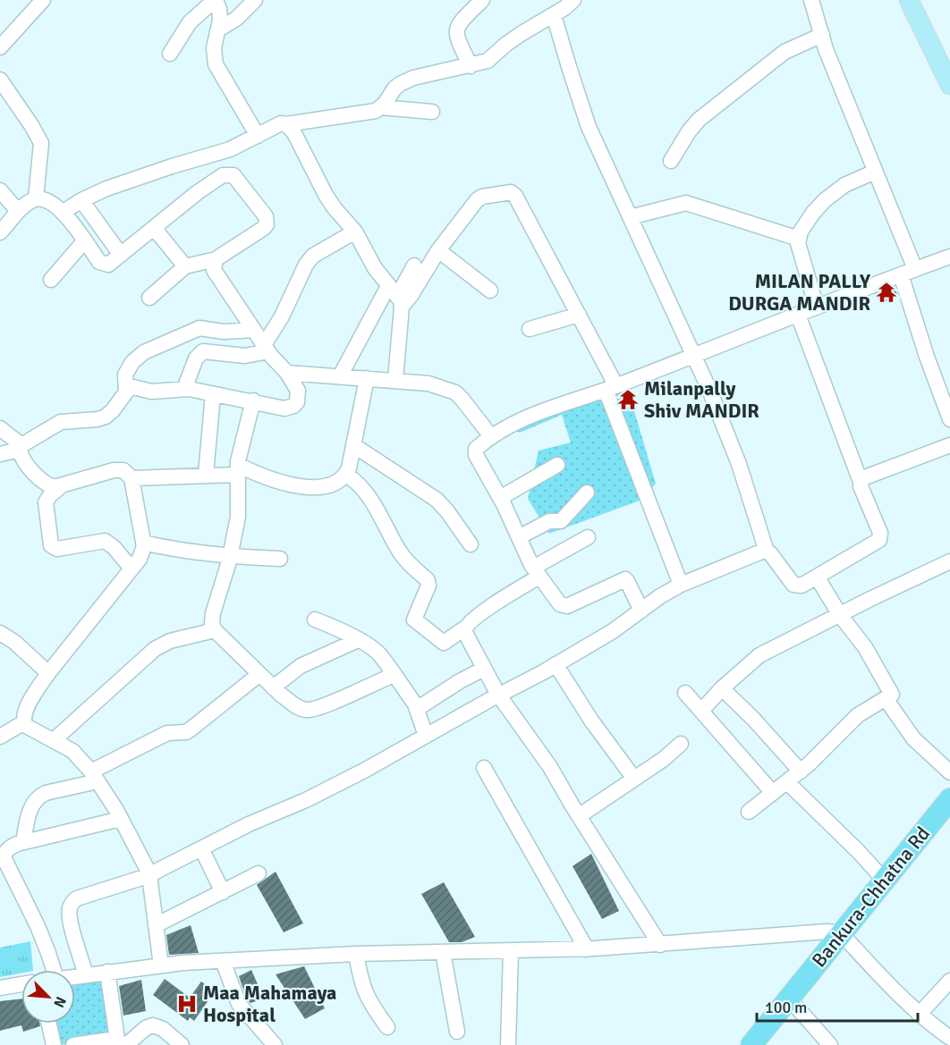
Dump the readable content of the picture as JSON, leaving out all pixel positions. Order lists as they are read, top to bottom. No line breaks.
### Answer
{"streets":{"highway":["Bankura-Chhatna Rd"]},"places":{"temple":["MILAN PALLY DURGA MANDIR","Milanpally Shiv MANDIR"],"hospital":["Maa Mahamaya Hospital"]},"scale_bar":"100 m","north":"bottom right"}
